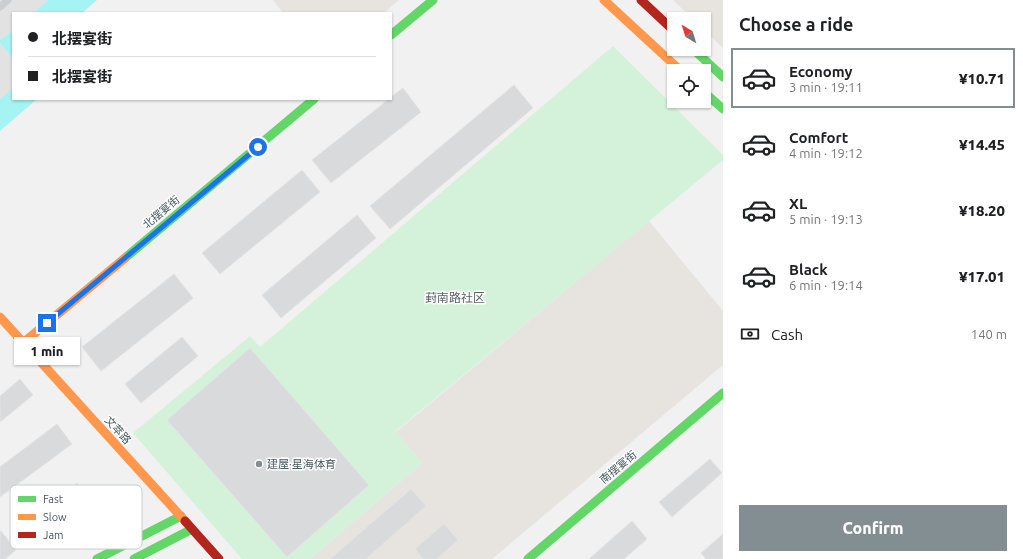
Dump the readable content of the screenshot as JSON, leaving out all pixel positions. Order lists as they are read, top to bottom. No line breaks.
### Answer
{"streets":{"main road":["北摆宴街","文萃路","南摆宴街"]},"crossings":[["北摆宴街","文萃路"]],"districts":["葑南路社区"],"places":["建屋·星海体育"],"legend":["Fast","Slow","Jam"],"north":"top left","page":{"heading":"Choose a ride","banner":["北摆宴街","北摆宴街"],"list":[{"name":"Economy","note":"3 min · 19:11","value":"¥10.71"},{"name":"Comfort","note":"4 min · 19:12","value":"¥14.45"},{"name":"XL","note":"5 min · 19:13","value":"¥18.20"},{"name":"Black","note":"6 min · 19:14","value":"¥17.01"}],"pay":["Cash","140 m"],"bubble":"1 min","buttons":"Confirm"}}
